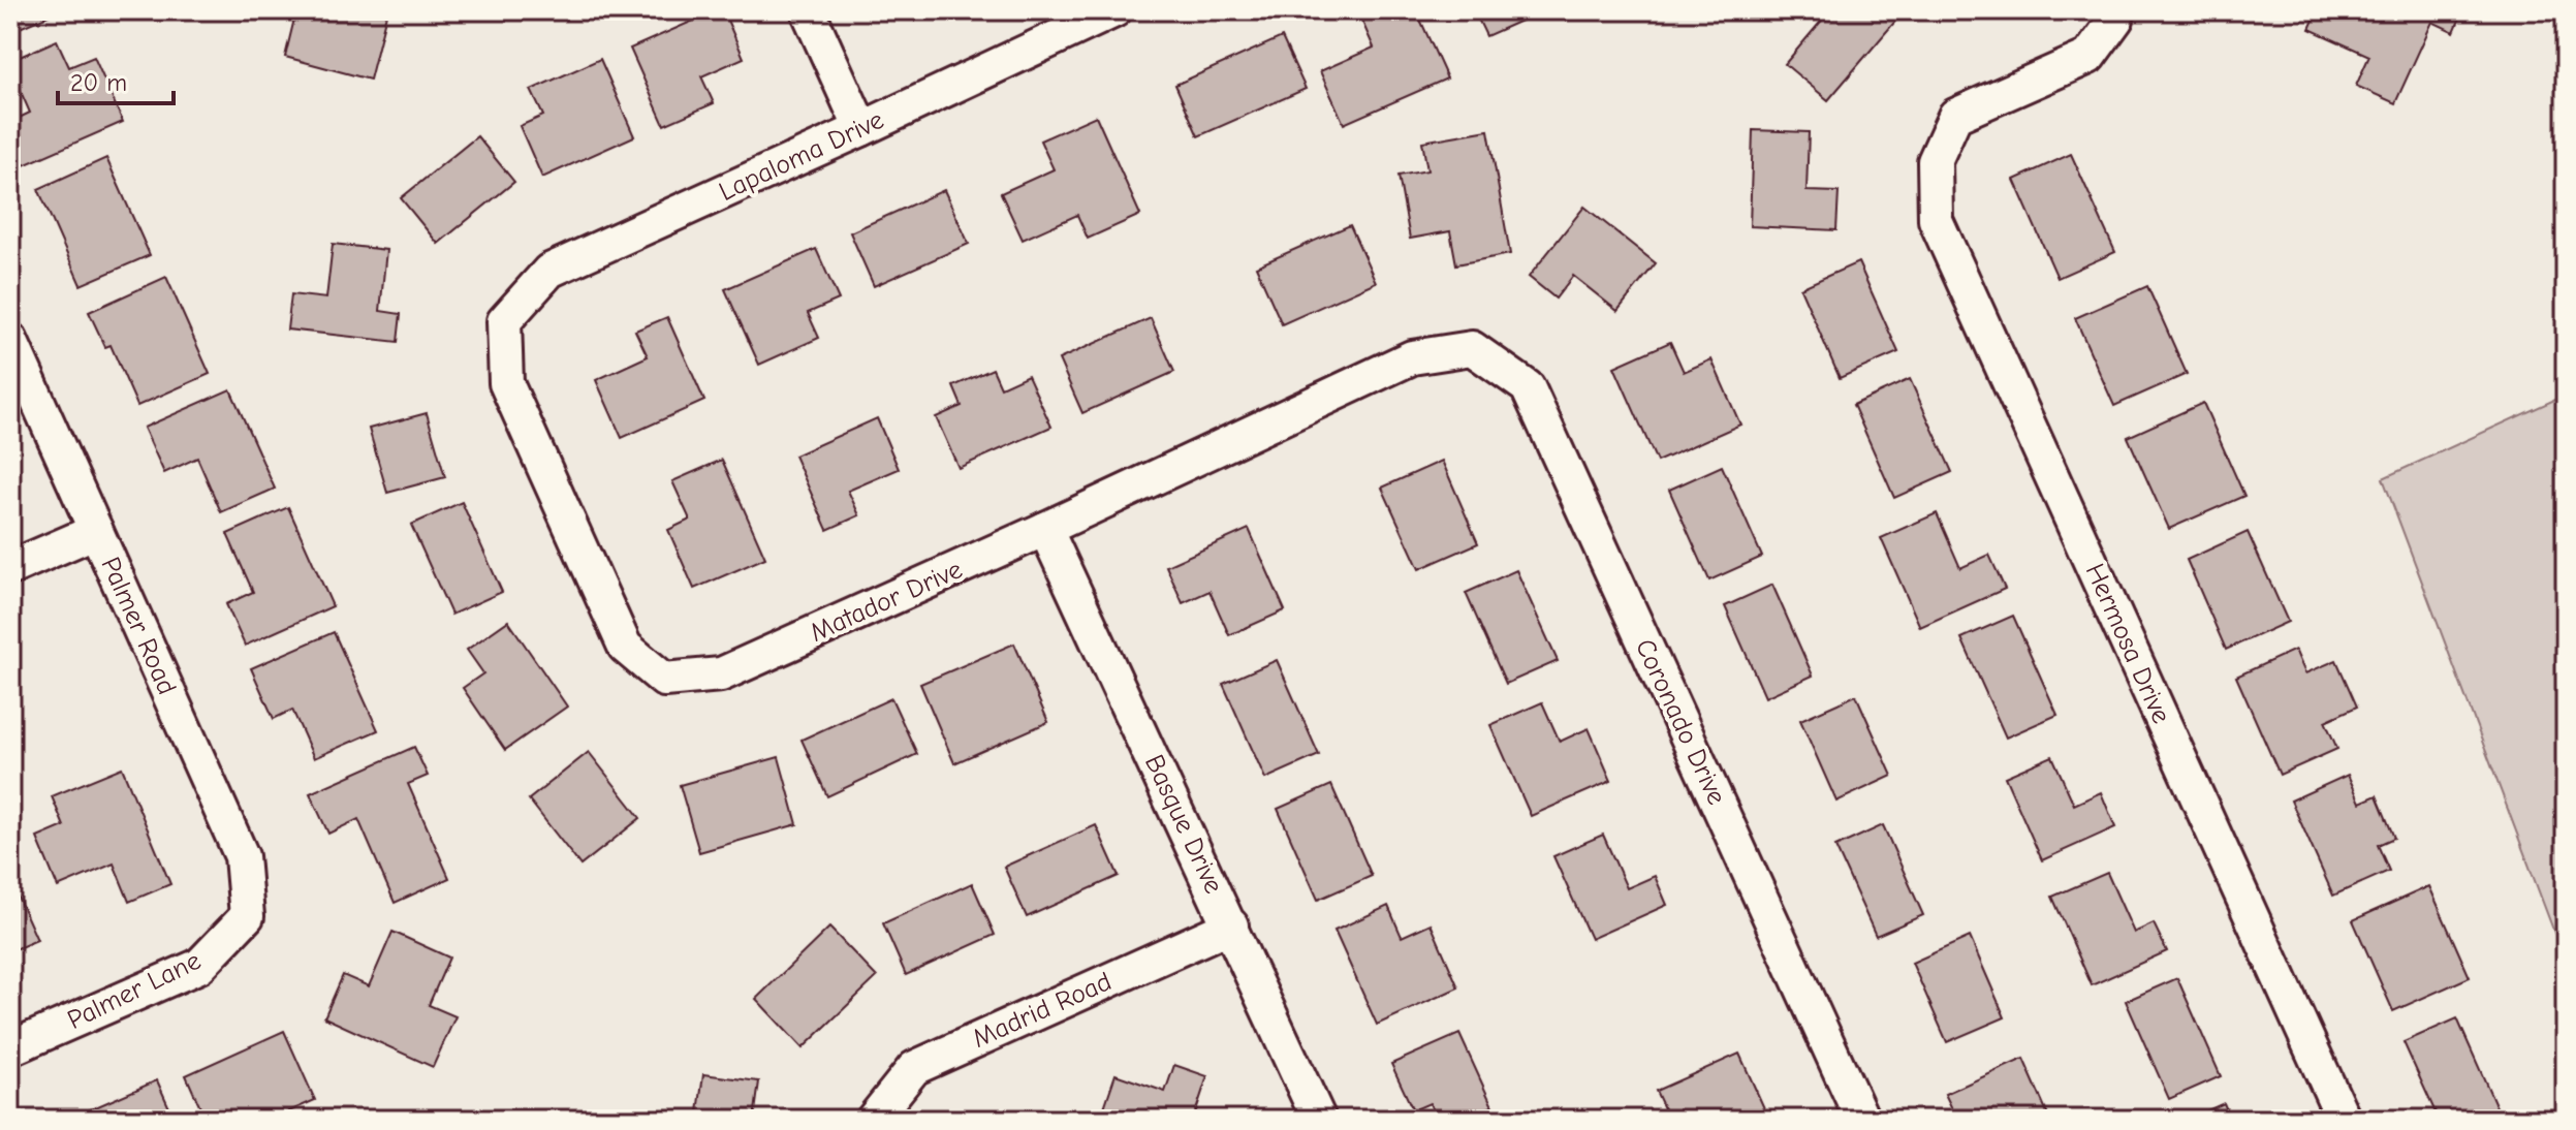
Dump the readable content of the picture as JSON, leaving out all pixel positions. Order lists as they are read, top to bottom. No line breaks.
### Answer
{"streets":{"street":["Lapaloma Drive","Matador Drive","Palmer Road","Hermosa Drive","Coronado Drive","Basque Drive","Palmer Lane","Madrid Road"]},"crossings":[["Lapaloma Drive","Matador Drive"],["Matador Drive","Coronado Drive"],["Matador Drive","Basque Drive"],["Palmer Road","Palmer Lane"],["Basque Drive","Madrid Road"]],"scale_bar":"20 m"}
